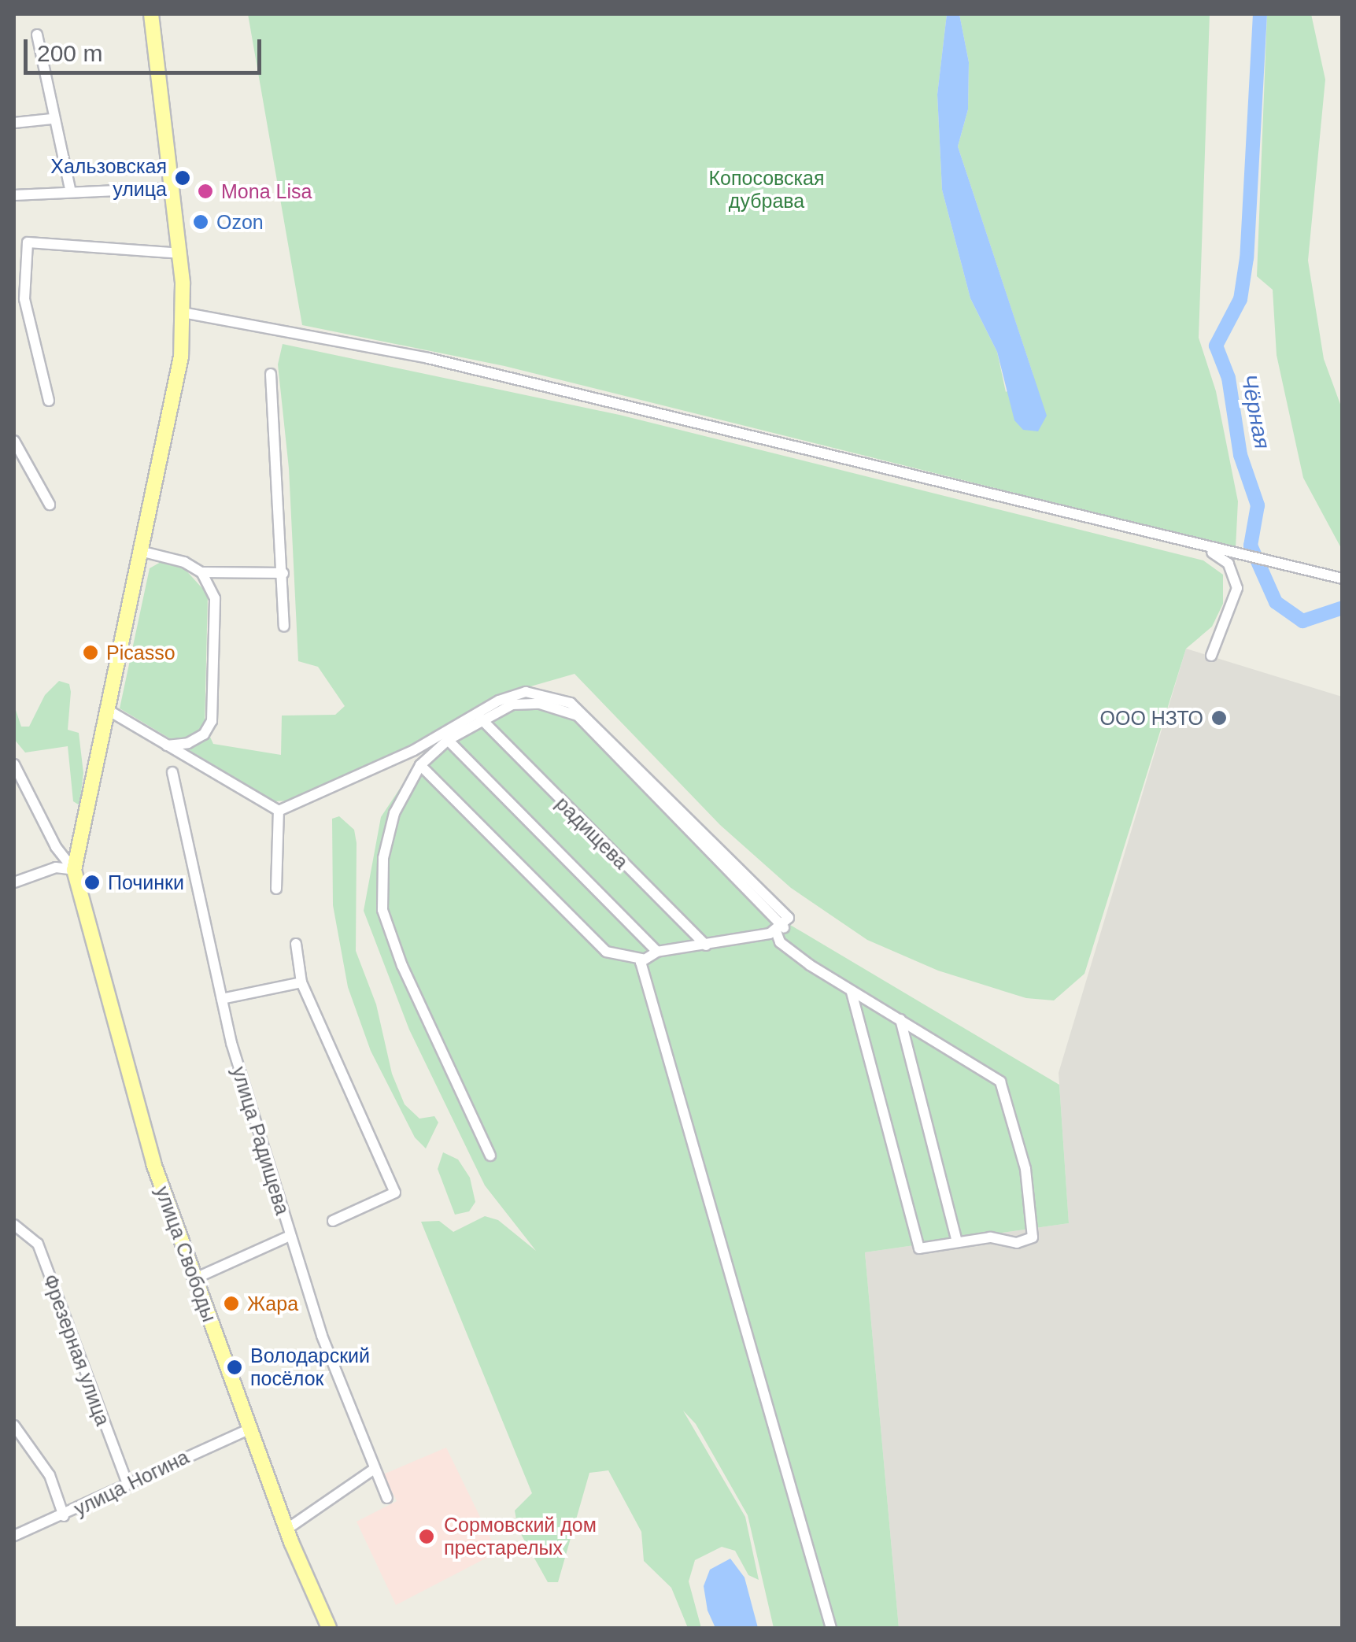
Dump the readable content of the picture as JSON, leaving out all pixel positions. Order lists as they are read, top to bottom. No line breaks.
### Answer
{"streets":{"main road":["улица Свободы"],"street":["радищева","улица Радищева","Фрезерная улица","улица Ногина"]},"crossings":[["улица Свободы","улица Ногина"],["Фрезерная улица","улица Ногина"]],"water":["Чёрная"],"parks":["Копосовская дубрава"],"places":["Хальзовская улица","Mona Lisa","Ozon","Picasso","ООО НЗТО","Починки","Жара","Володарский посёлок","Сормовский дом престарелых"],"scale_bar":"200 m"}
